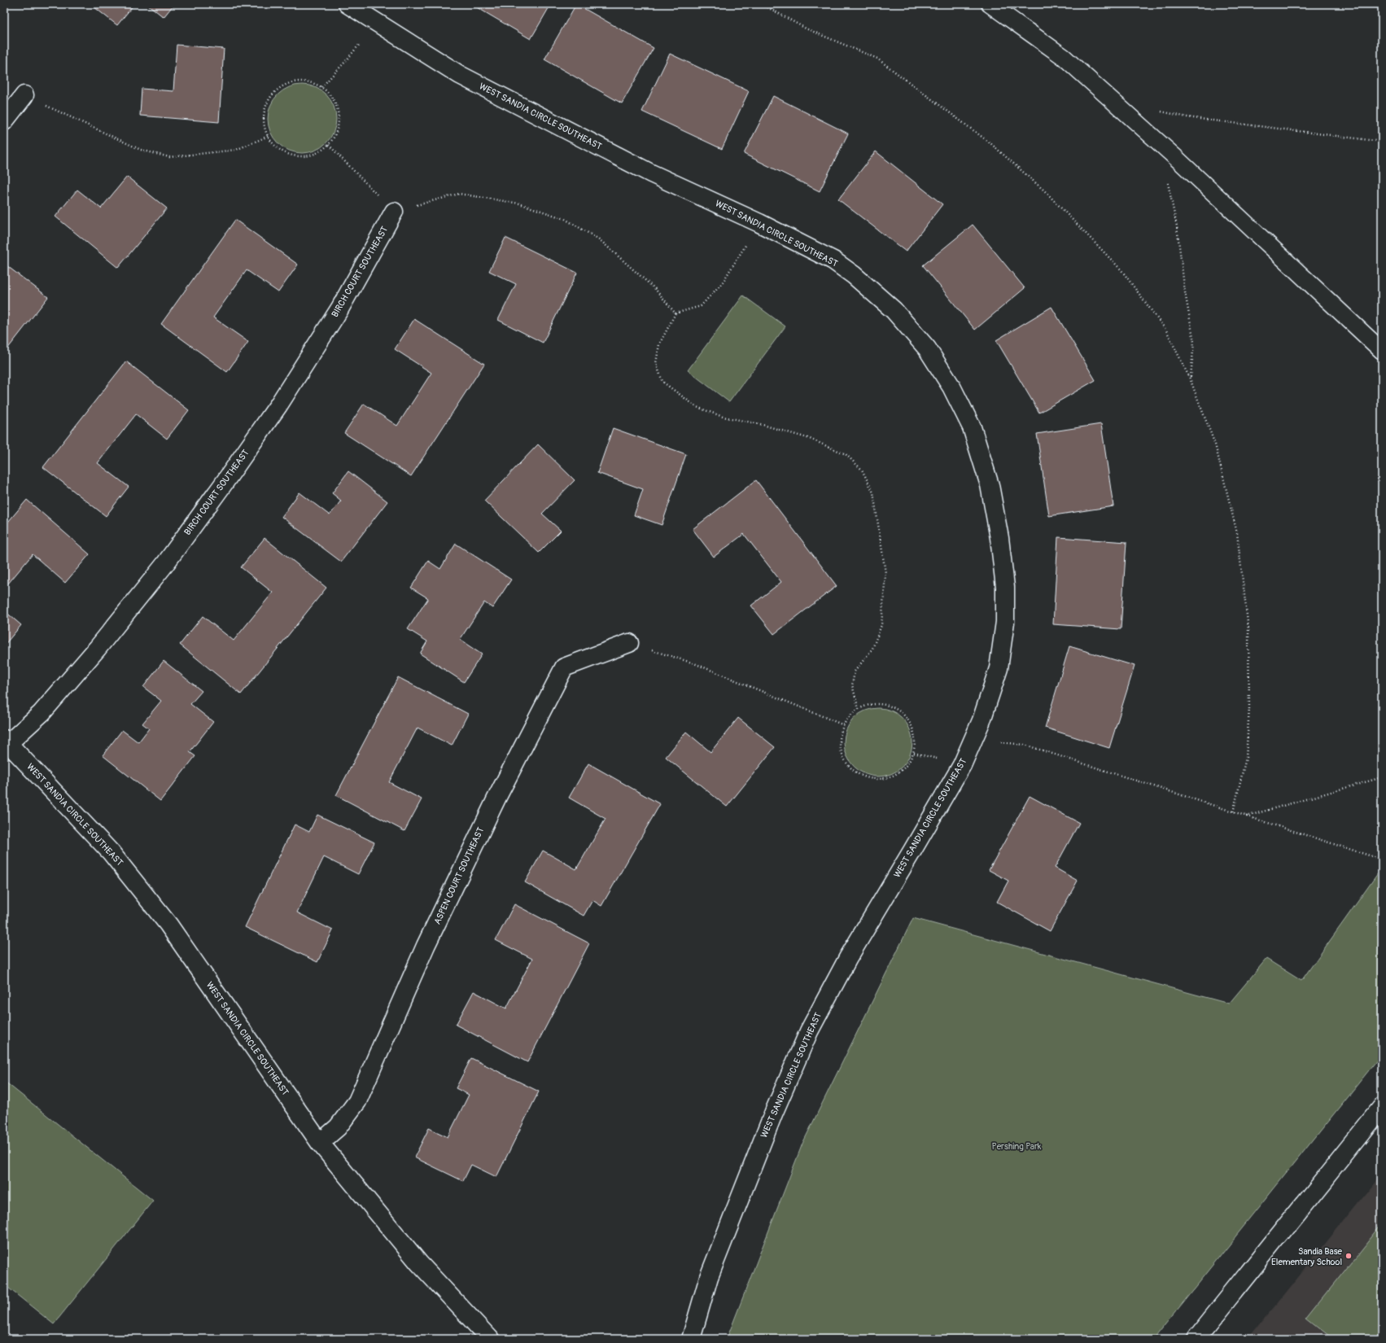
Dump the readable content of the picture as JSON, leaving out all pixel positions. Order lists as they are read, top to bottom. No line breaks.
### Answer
{"streets":{"street":["WEST SANDIA CIRCLE SOUTHEAST","BIRCH COURT SOUTHEAST","ASPEN COURT SOUTHEAST"]},"crossings":[["WEST SANDIA CIRCLE SOUTHEAST","BIRCH COURT SOUTHEAST"],["WEST SANDIA CIRCLE SOUTHEAST","ASPEN COURT SOUTHEAST"]],"parks":["Pershing Park"],"places":["Sandia Base Elementary School"]}
